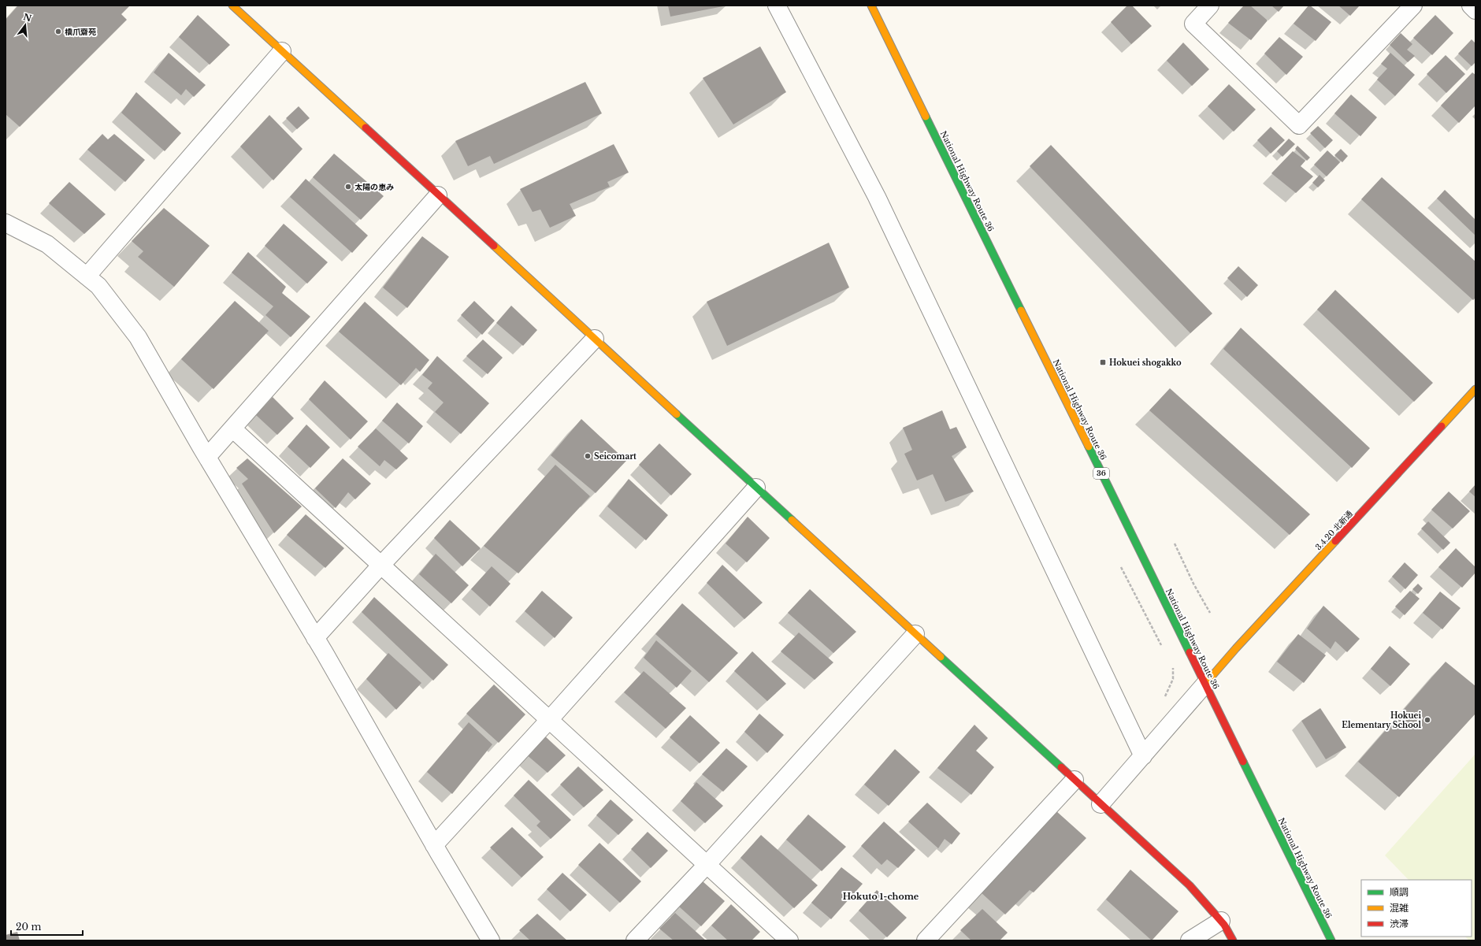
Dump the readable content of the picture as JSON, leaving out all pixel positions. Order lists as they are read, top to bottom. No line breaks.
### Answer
{"streets":{"main road":["National Highway Route 36","36","3.4.20 北新通"]},"crossings":[["National Highway Route 36","3.4.20 北新通"]],"districts":["Hokuto 1-chome"],"places":{"other":["橋爪齋苑","太陽の恵み","Seicomart","Hokuei Elementary School"],"transit":["Hokuei shogakko"]},"legend":["順調","混雑","渋滞"],"scale_bar":"20 m","north":"top"}
